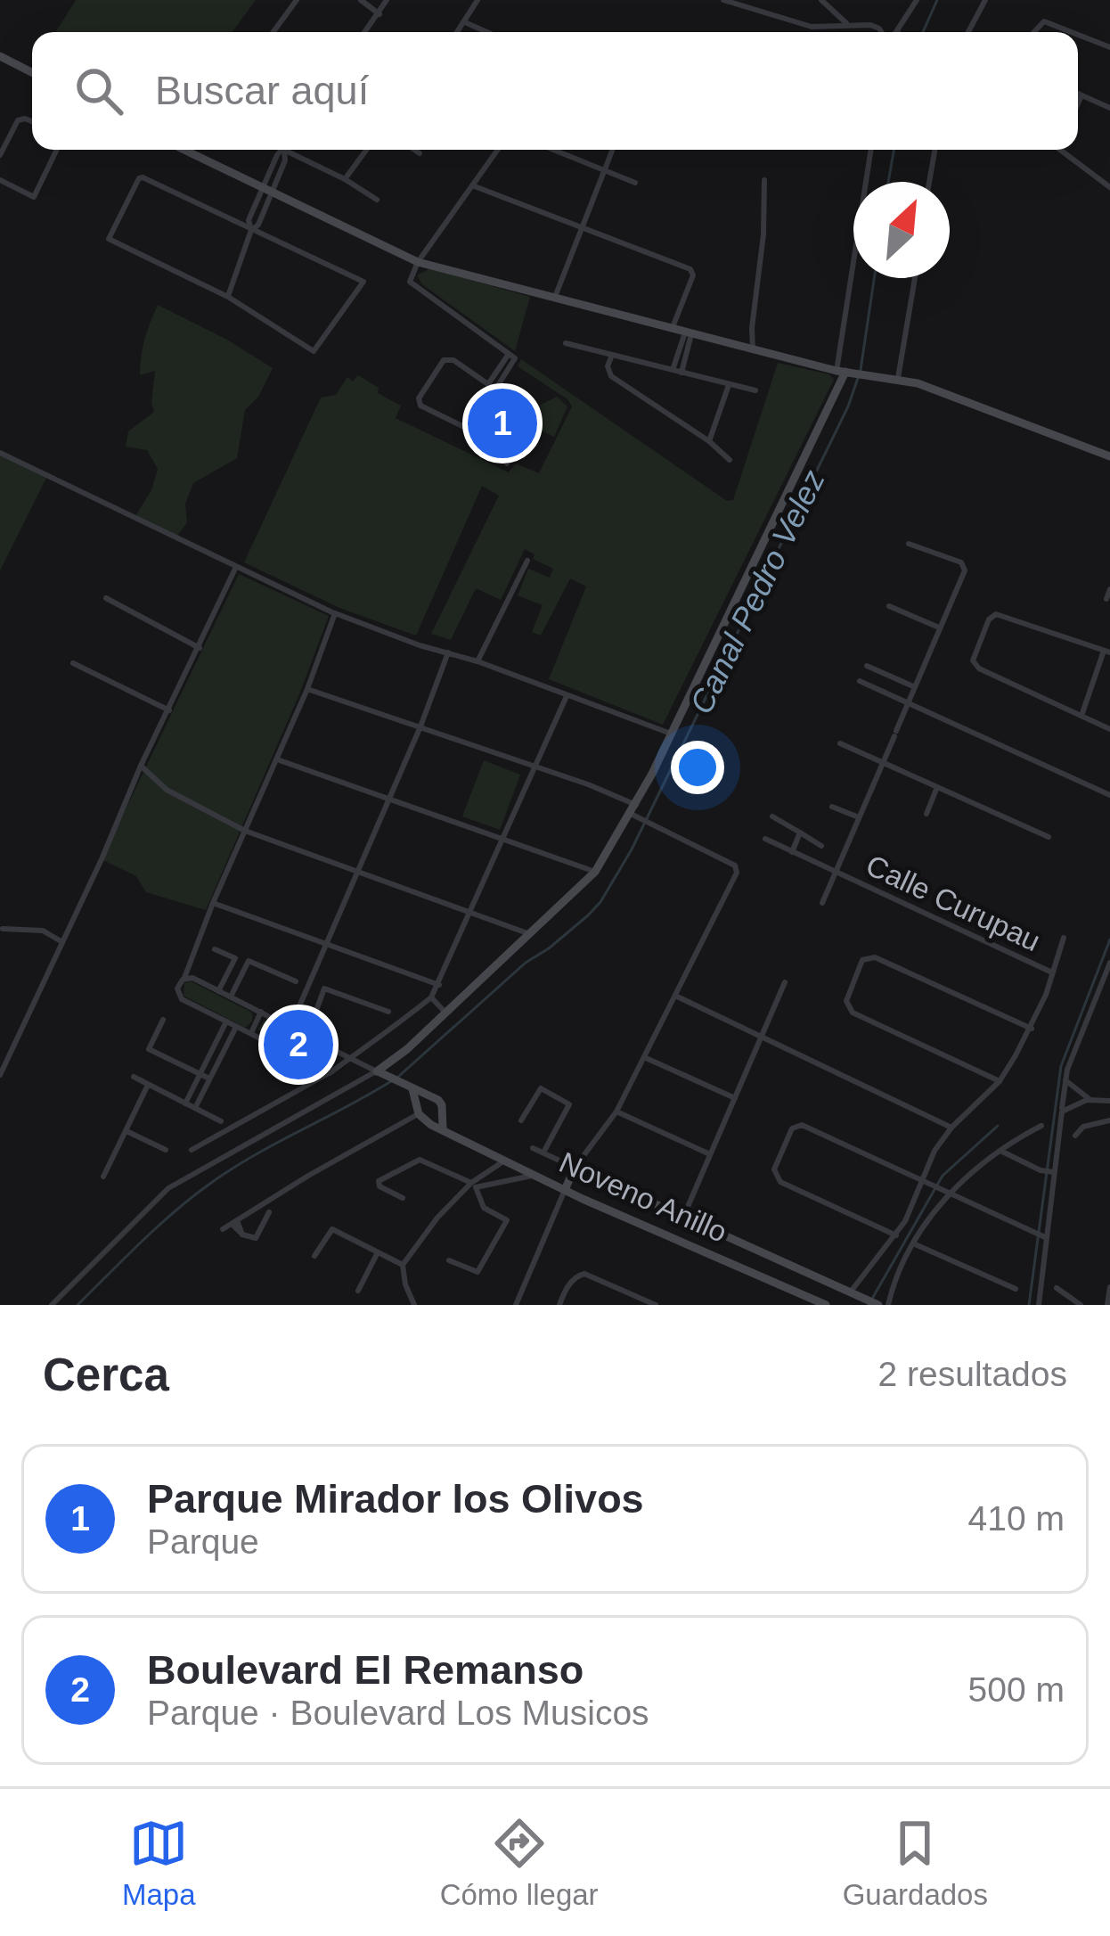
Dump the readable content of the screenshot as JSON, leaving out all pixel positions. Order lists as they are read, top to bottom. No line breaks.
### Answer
{"streets":{"street":["Calle Curupau","Noveno Anillo"]},"water":["Canal Pedro Velez"],"north":"top right","page":{"search":"Buscar aquí","pins":["1","2"],"heading":["Cerca","2 resultados"],"list":[{"mark":"1","name":"Parque Mirador los Olivos","note":"Parque","value":"410 m"},{"mark":"2","name":"Boulevard El Remanso","note":"Parque · Boulevard Los Musicos","value":"500 m"}],"nav":["Mapa","Cómo llegar","Guardados"]}}
